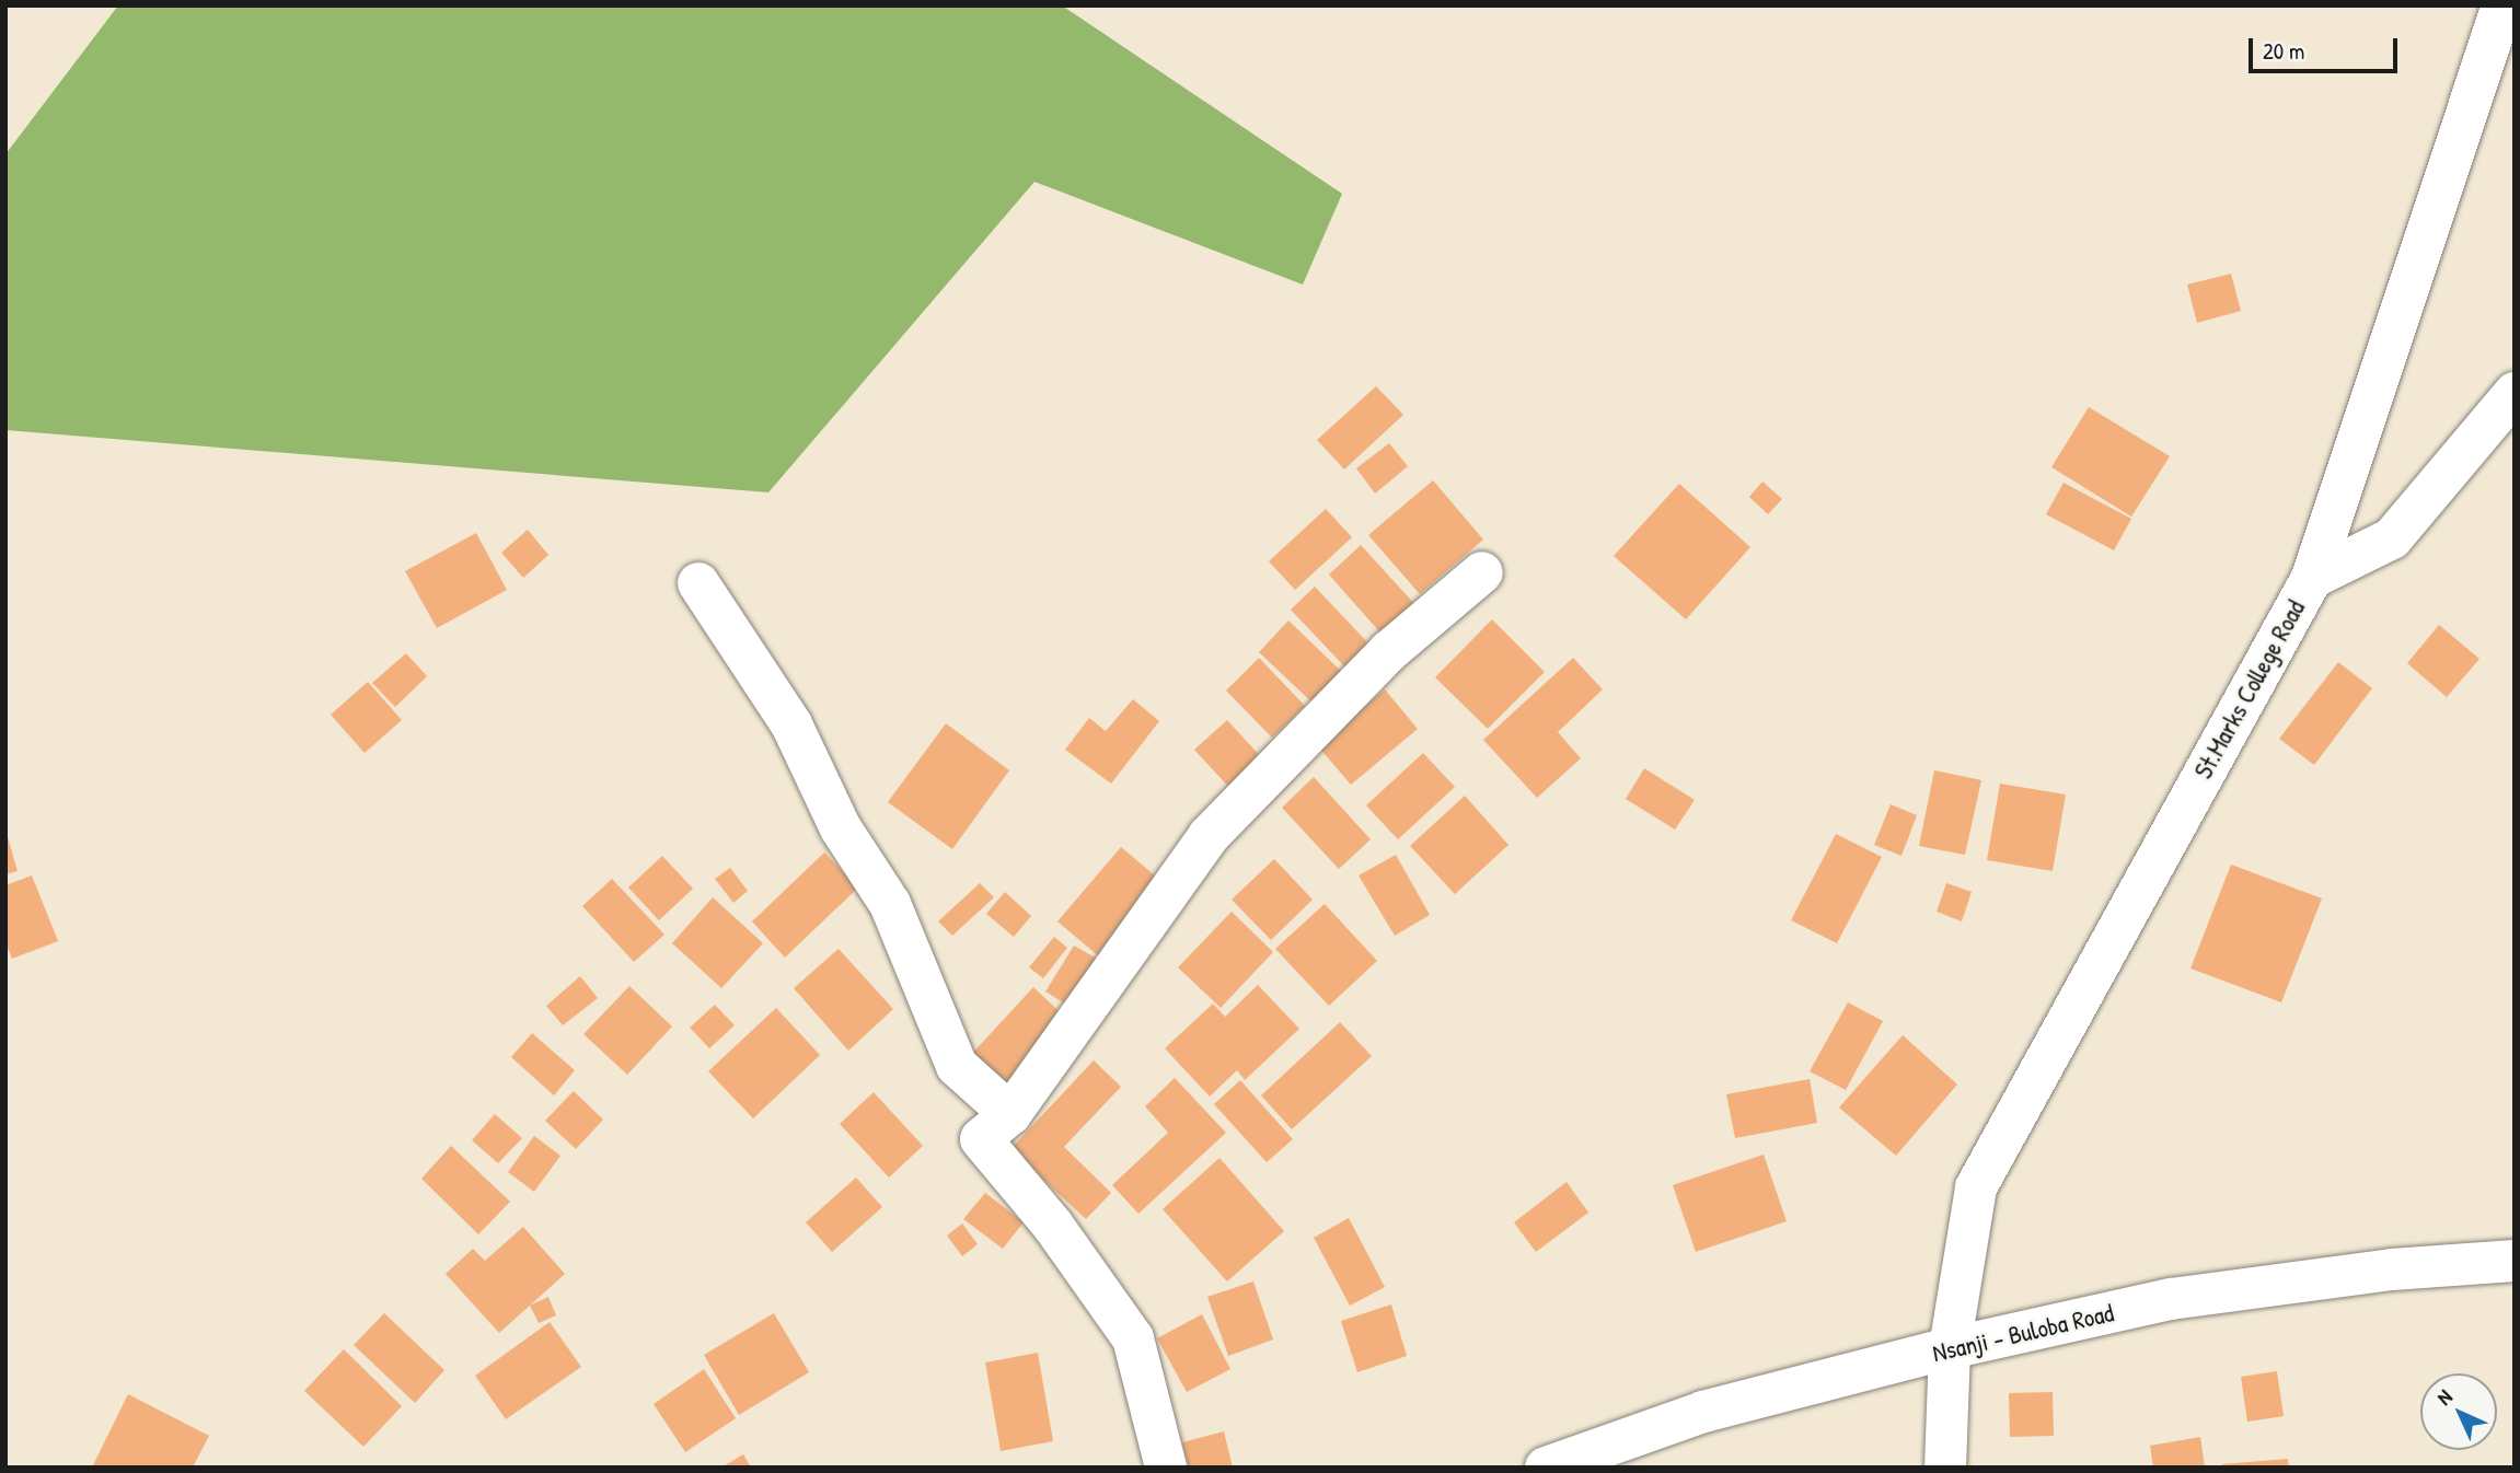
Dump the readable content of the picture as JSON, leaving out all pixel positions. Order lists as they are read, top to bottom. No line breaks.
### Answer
{"streets":{"main road":["St.Marks College Road","Nsanji - Buloba Road"]},"crossings":[["St.Marks College Road","Nsanji - Buloba Road"]],"scale_bar":"20 m","north":"top left"}
